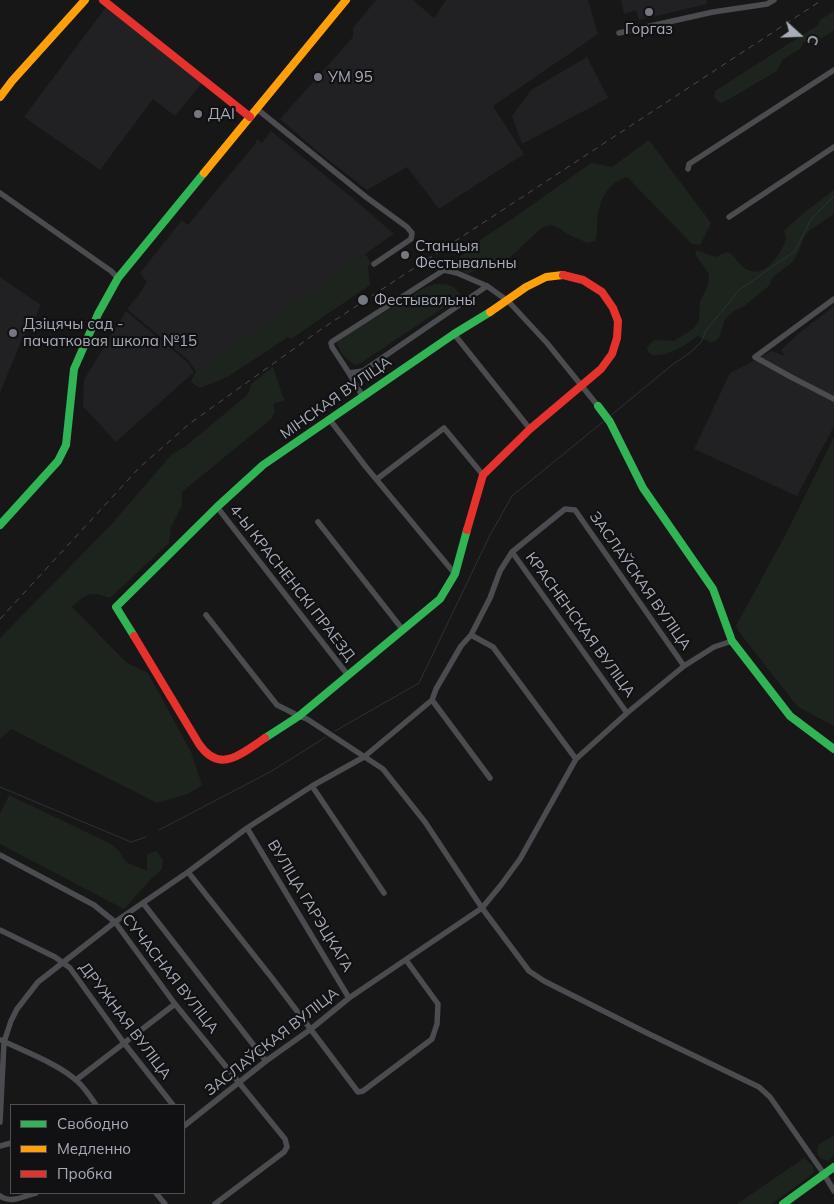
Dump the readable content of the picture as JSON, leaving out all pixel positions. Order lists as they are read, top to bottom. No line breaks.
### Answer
{"streets":{"street":["МІНСКАЯ ВУЛІЦА","ЗАСЛАЎСКАЯ ВУЛІЦА","4-Ы КРАСНЕНСКІ ПРАЕЗД","КРАСНЕНСКАЯ ВУЛІЦА","ВУЛІЦА ГАРЭЦКАГА","СУЧАСНАЯ ВУЛІЦА","ДРУЖНАЯ ВУЛІЦА"]},"crossings":[["МІНСКАЯ ВУЛІЦА","4-Ы КРАСНЕНСКІ ПРАЕЗД"],["ЗАСЛАЎСКАЯ ВУЛІЦА","КРАСНЕНСКАЯ ВУЛІЦА"],["ЗАСЛАЎСКАЯ ВУЛІЦА","ВУЛІЦА ГАРЭЦКАГА"],["ЗАСЛАЎСКАЯ ВУЛІЦА","СУЧАСНАЯ ВУЛІЦА"],["КРАСНЕНСКАЯ ВУЛІЦА","ВУЛІЦА ГАРЭЦКАГА"],["КРАСНЕНСКАЯ ВУЛІЦА","СУЧАСНАЯ ВУЛІЦА"],["КРАСНЕНСКАЯ ВУЛІЦА","ДРУЖНАЯ ВУЛІЦА"]],"places":["Горгаз","УМ 95","ДАІ","Станцыя Фестывальны","Фестывальны","Дзіцячы сад - пачатковая школа №15"],"legend":["Свободно","Медленно","Пробка"],"north":"right"}
